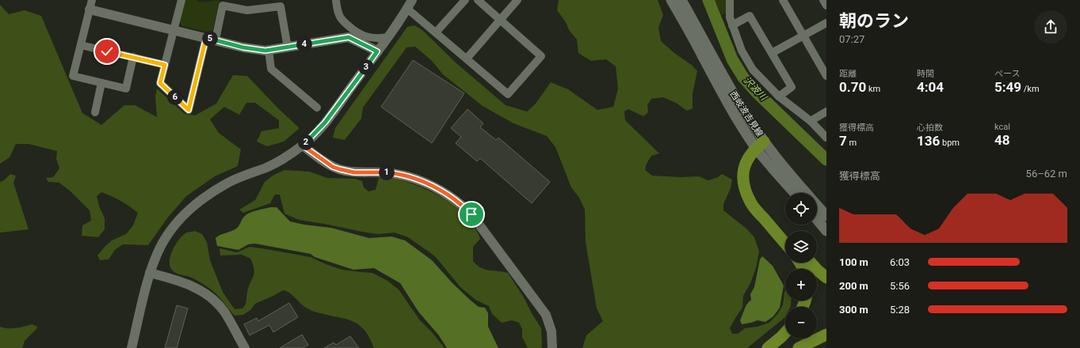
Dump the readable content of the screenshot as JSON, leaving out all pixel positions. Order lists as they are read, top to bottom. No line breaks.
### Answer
{"streets":{"main road":["西岐波吉見線"]},"water":["沢波川"],"page":{"heading":["朝のラン","07:27"],"pins":["5","4","3","6","2","1"],"stats":[["距離","0.70 km"],["時間","4:04"],["ペース","5:49 /km"],["獲得標高","7 m"],["心拍数","136 bpm"],["kcal","48"]],"chart":["獲得標高","56–62 m"],"map_buttons":["+","−"],"list":[{"name":"100 m","note":"6:03"},{"name":"200 m","note":"5:56"},{"name":"300 m","note":"5:28"}]}}
